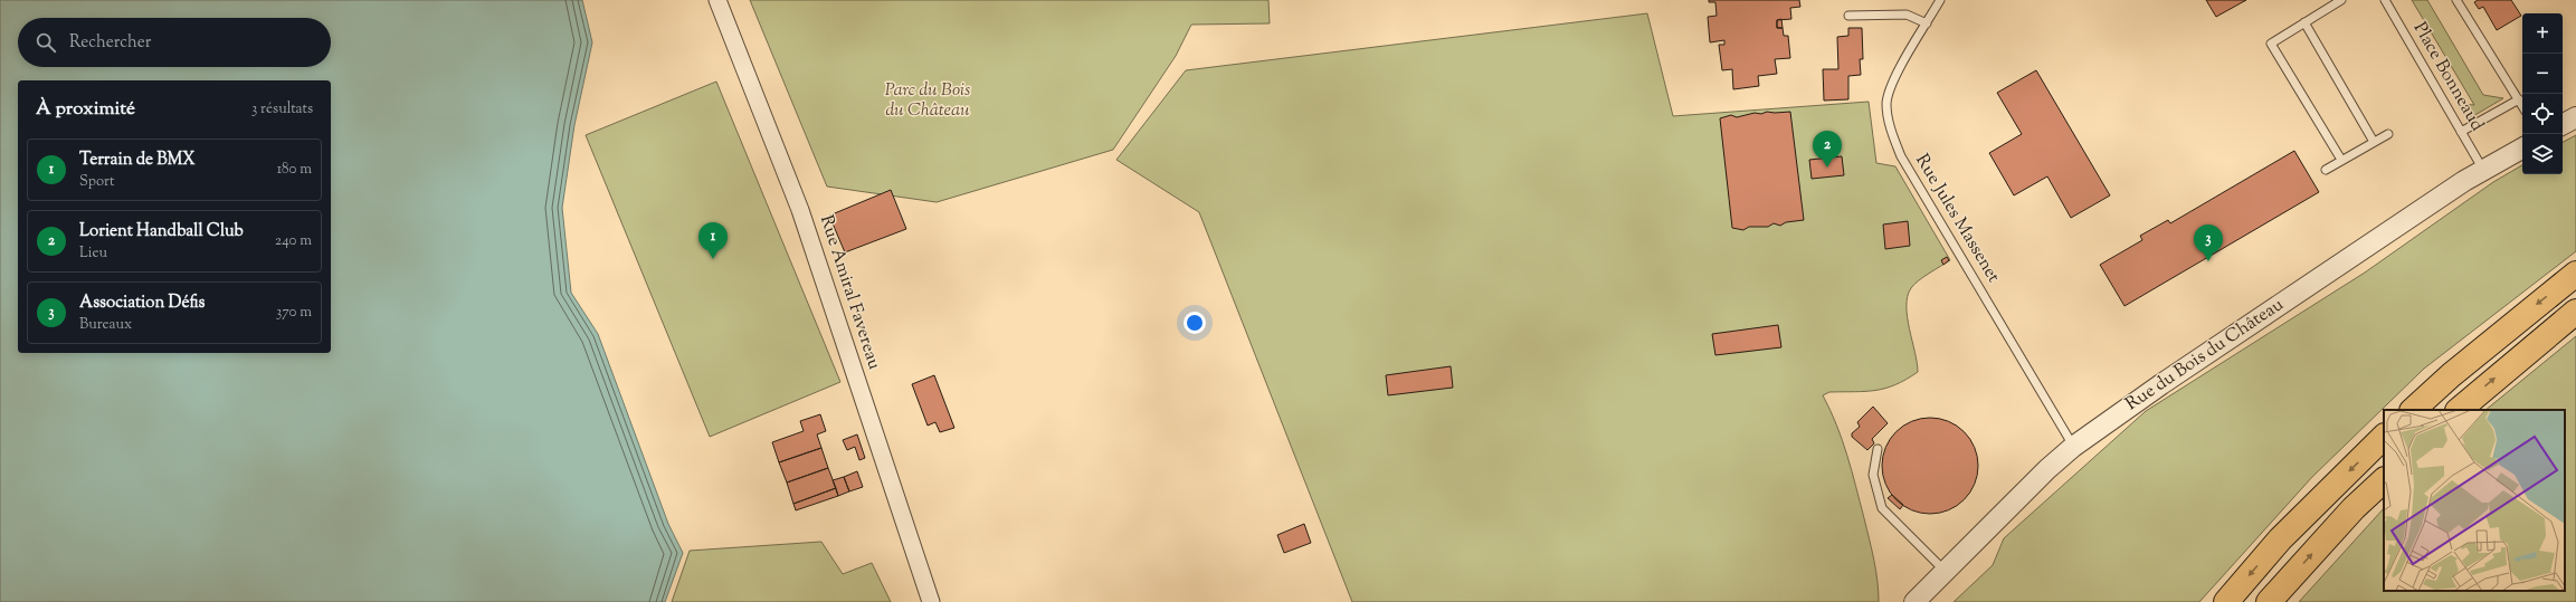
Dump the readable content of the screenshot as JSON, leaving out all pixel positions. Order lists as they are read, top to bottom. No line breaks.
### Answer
{"streets":{"street":["Rue Amiral Favereau","Rue du Bois du Château"],"lane":["Place Bonneaud","Rue Jules Massenet"]},"crossings":[["Place Bonneaud","Rue du Bois du Château"],["Rue Jules Massenet","Rue du Bois du Château"]],"parks":["Parc du Bois du Château"],"page":{"map_buttons":["+","−"],"search":"Rechercher","heading":["À proximité","3 résultats"],"pins":["2","1","3"],"list":[{"mark":"1","name":"Terrain de BMX","note":"Sport","value":"180 m"},{"mark":"2","name":"Lorient Handball Club","note":"Lieu","value":"240 m"},{"mark":"3","name":"Association Défis","note":"Bureaux","value":"370 m"}]}}
